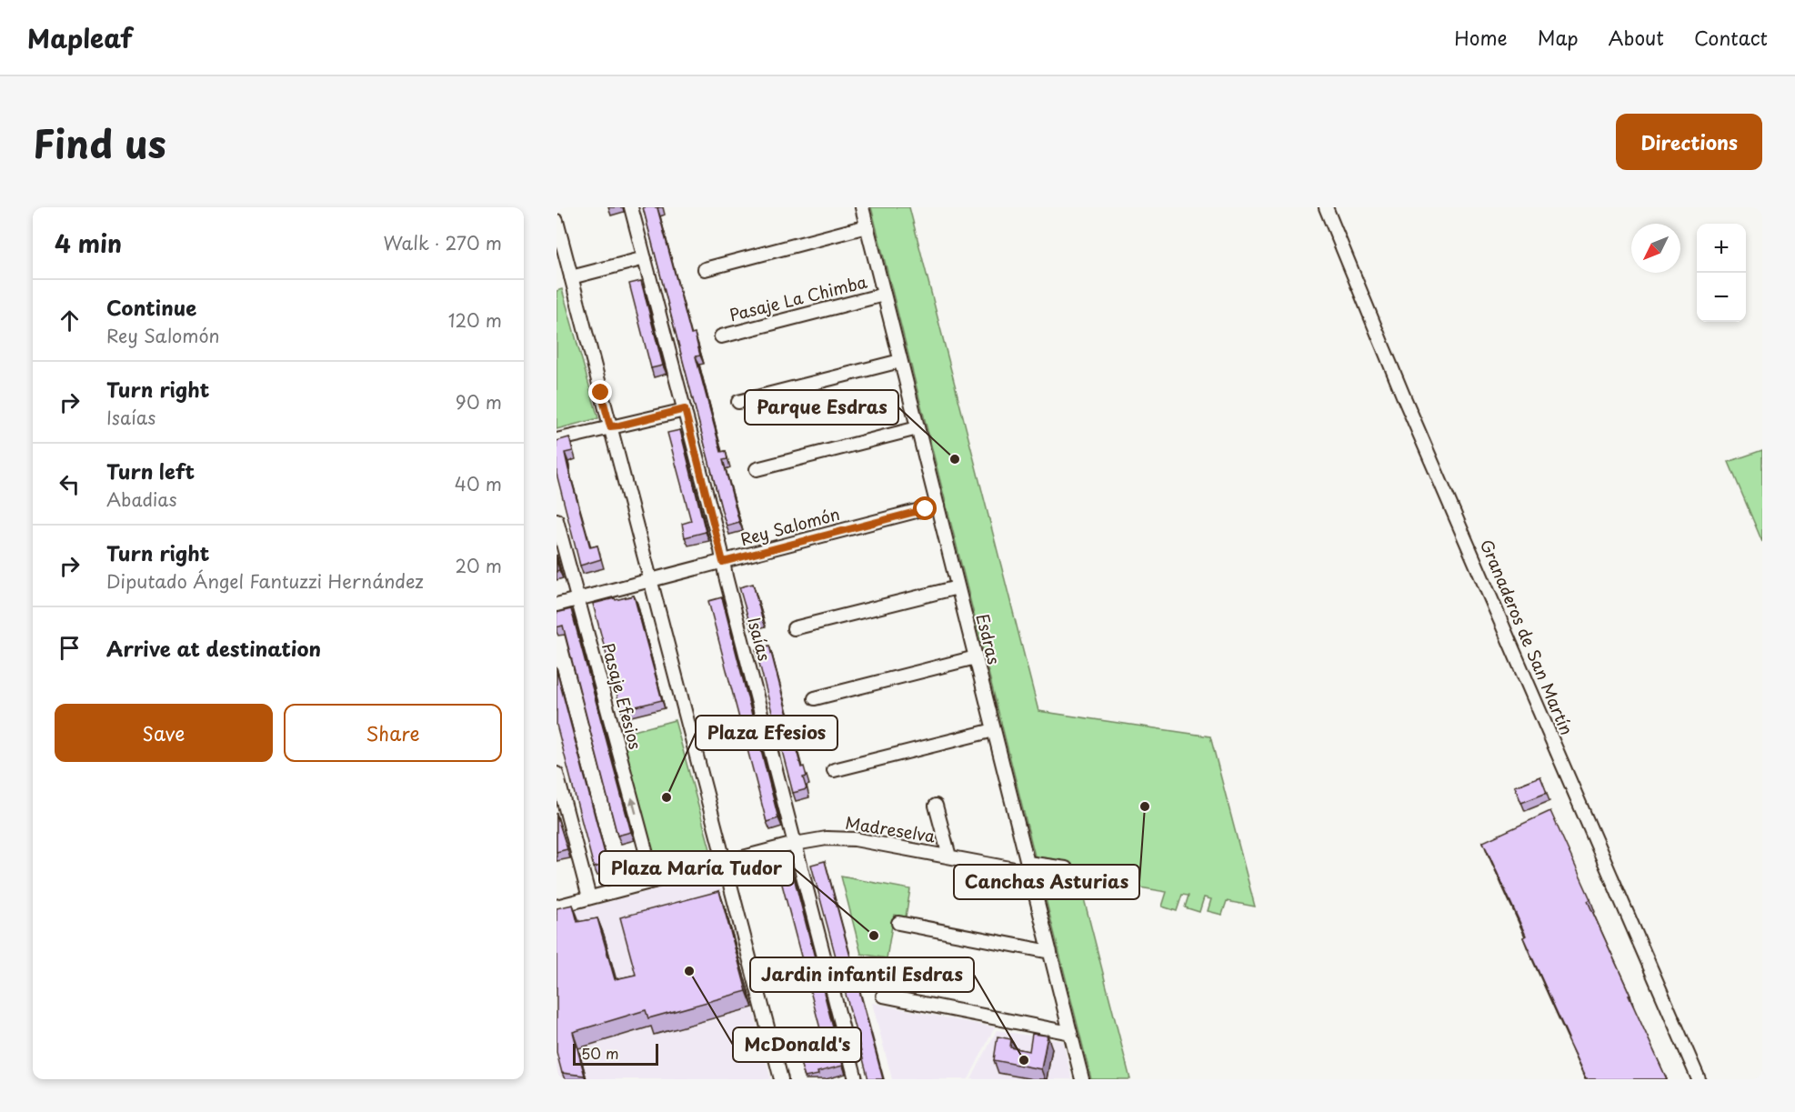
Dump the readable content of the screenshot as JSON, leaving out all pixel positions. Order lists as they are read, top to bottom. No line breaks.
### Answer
{"streets":{"street":["Pasaje La Chimba","Rey Salomón","Granaderos de San Martín","Isaías","Esdras","Pasaje Efesios","Madreselva"]},"crossings":[["Pasaje La Chimba","Esdras"],["Rey Salomón","Isaías"],["Rey Salomón","Esdras"],["Rey Salomón","Pasaje Efesios"],["Isaías","Madreselva"],["Esdras","Madreselva"],["Pasaje Efesios","Madreselva"]],"places":["Parque Esdras","Plaza Efesios","Canchas Asturias","Plaza María Tudor","McDonald's","Jardin infantil Esdras"],"scale_bar":"50 m","north":"bottom left","page":{"header":"Mapleaf","nav":["Home","Map","About","Contact"],"title":"Find us","buttons":["Directions",["Save","Share"]],"heading":["4 min","Walk · 270 m"],"map_buttons":["+","−"],"list":[["Continue","Rey Salomón","120 m"],["Turn right","Isaías","90 m"],["Turn left","Abadias","40 m"],["Turn right","Diputado Ángel Fantuzzi Hernández","20 m"],"Arrive at destination"],"scale":"50 m"}}
